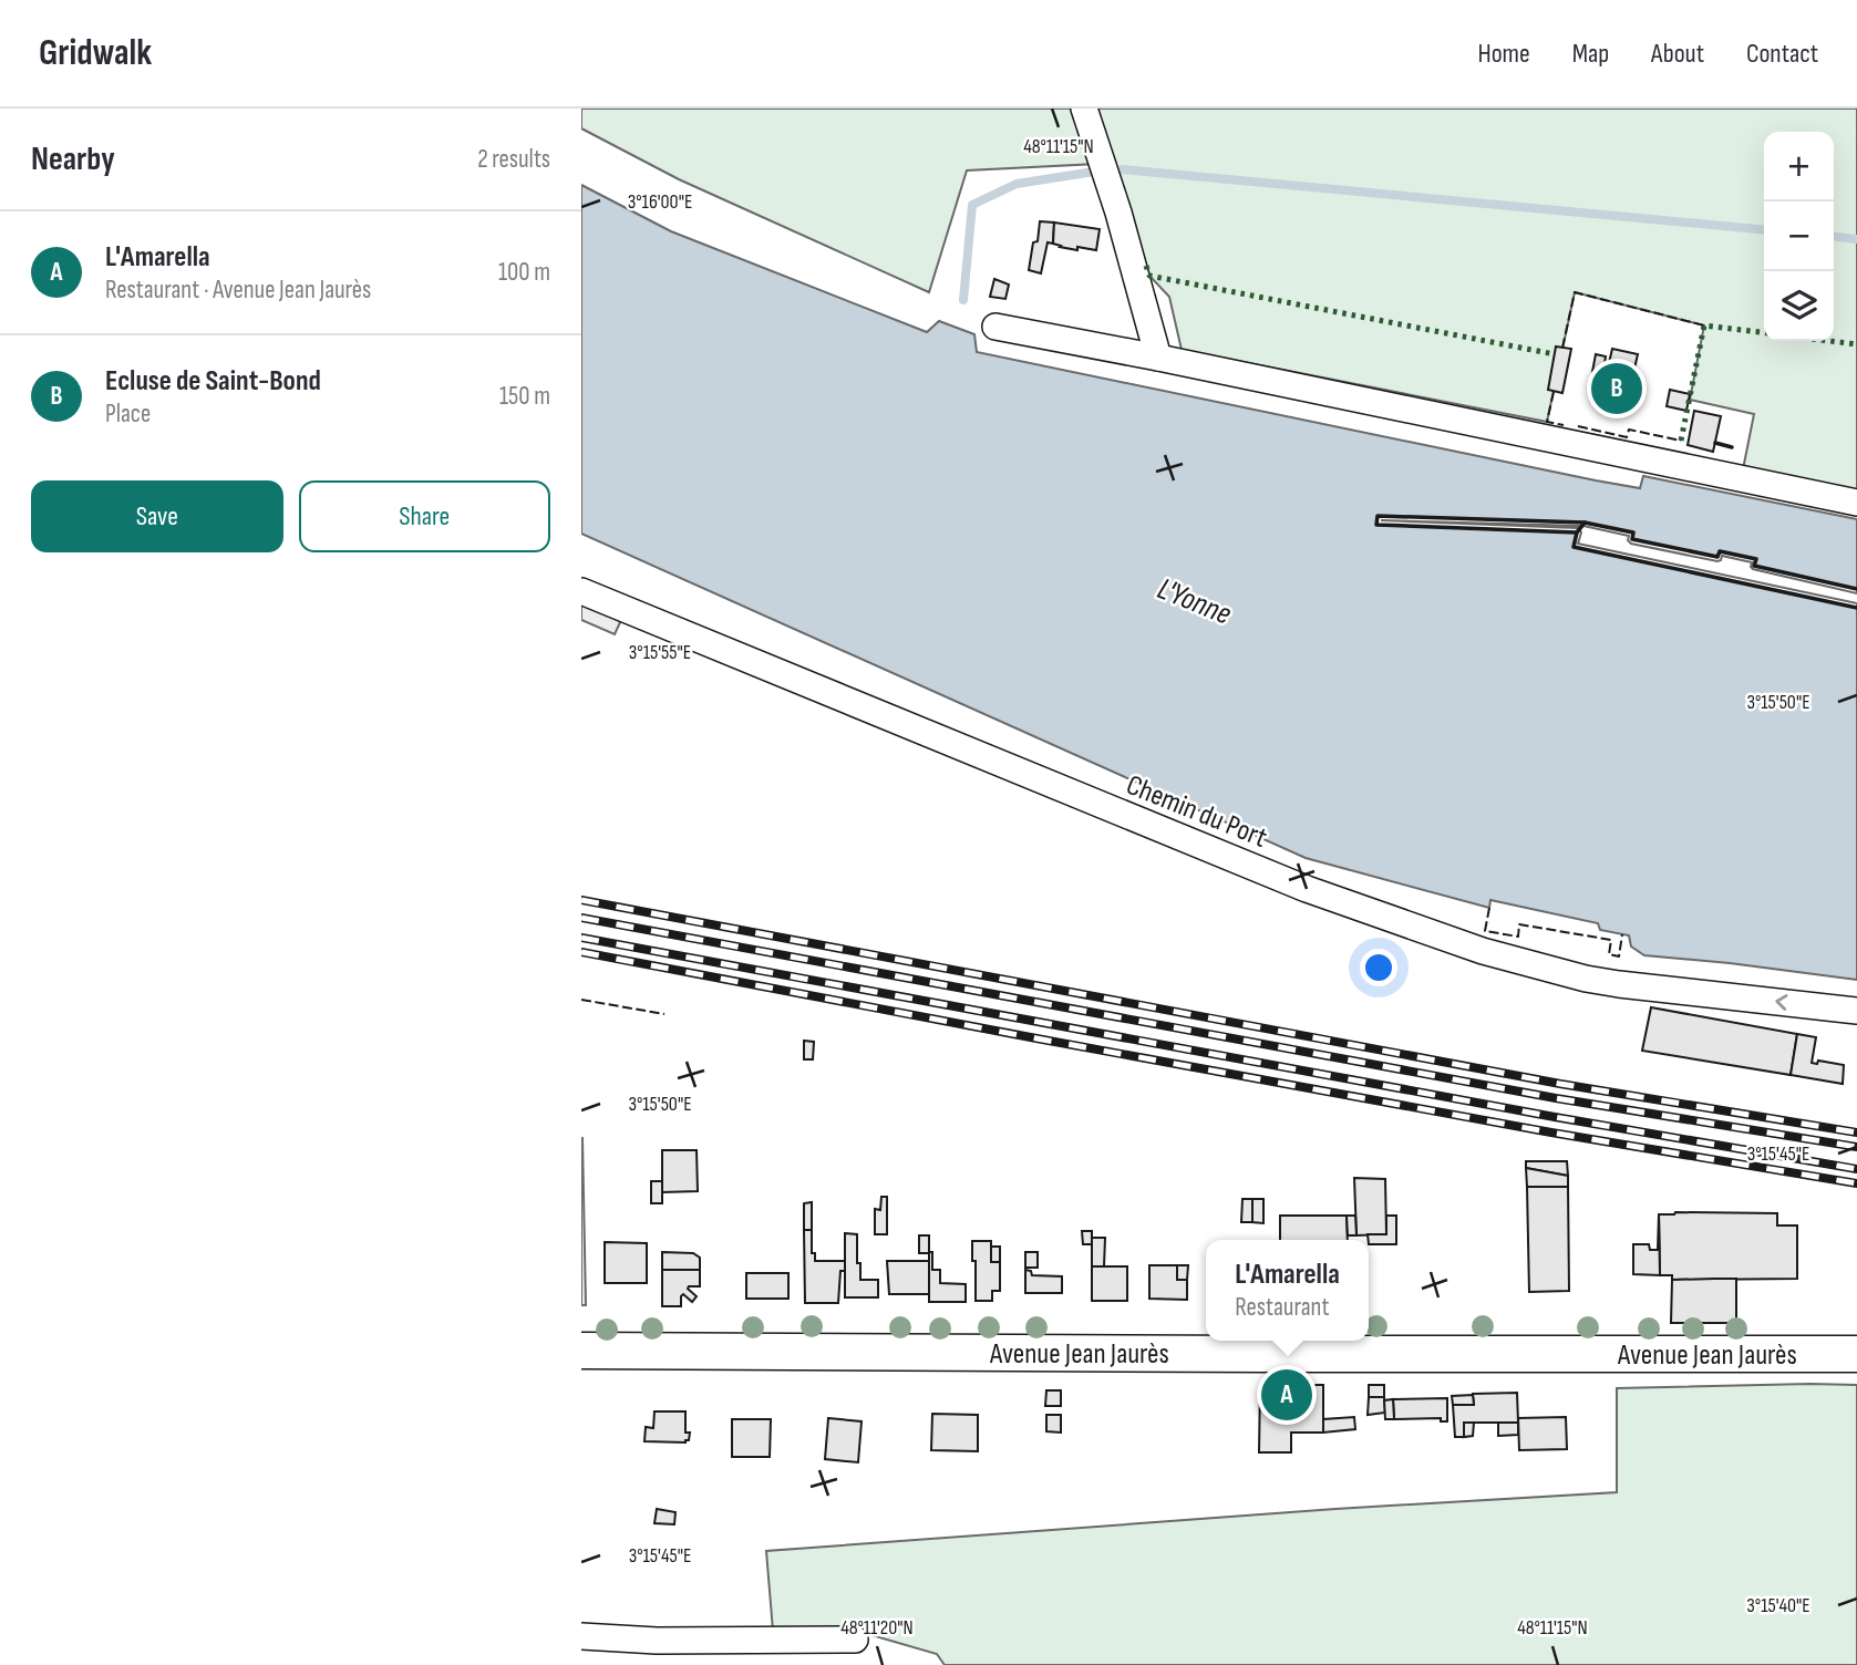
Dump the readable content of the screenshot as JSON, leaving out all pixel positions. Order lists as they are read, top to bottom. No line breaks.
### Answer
{"streets":{"main road":["Avenue Jean Jaurès"],"street":["Chemin du Port"]},"one_way":["Chemin du Port"],"water":["L'Yonne"],"page":{"header":"Gridwalk","nav":["Home","Map","About","Contact"],"heading":["Nearby","2 results"],"map_buttons":["+","−"],"list":[{"mark":"A","name":"L'Amarella","note":"Restaurant · Avenue Jean Jaurès","value":"100 m"},{"mark":"B","name":"Ecluse de Saint-Bond","note":"Place","value":"150 m"}],"pins":["B","A"],"buttons":["Save","Share"],"popup":["L'Amarella","Restaurant"]},"coordinates":["48°11'15\"N","3°16'00\"E","3°15'55\"E","3°15'50\"E","3°15'45\"E","3°15'40\"E","48°11'20\"N"]}
